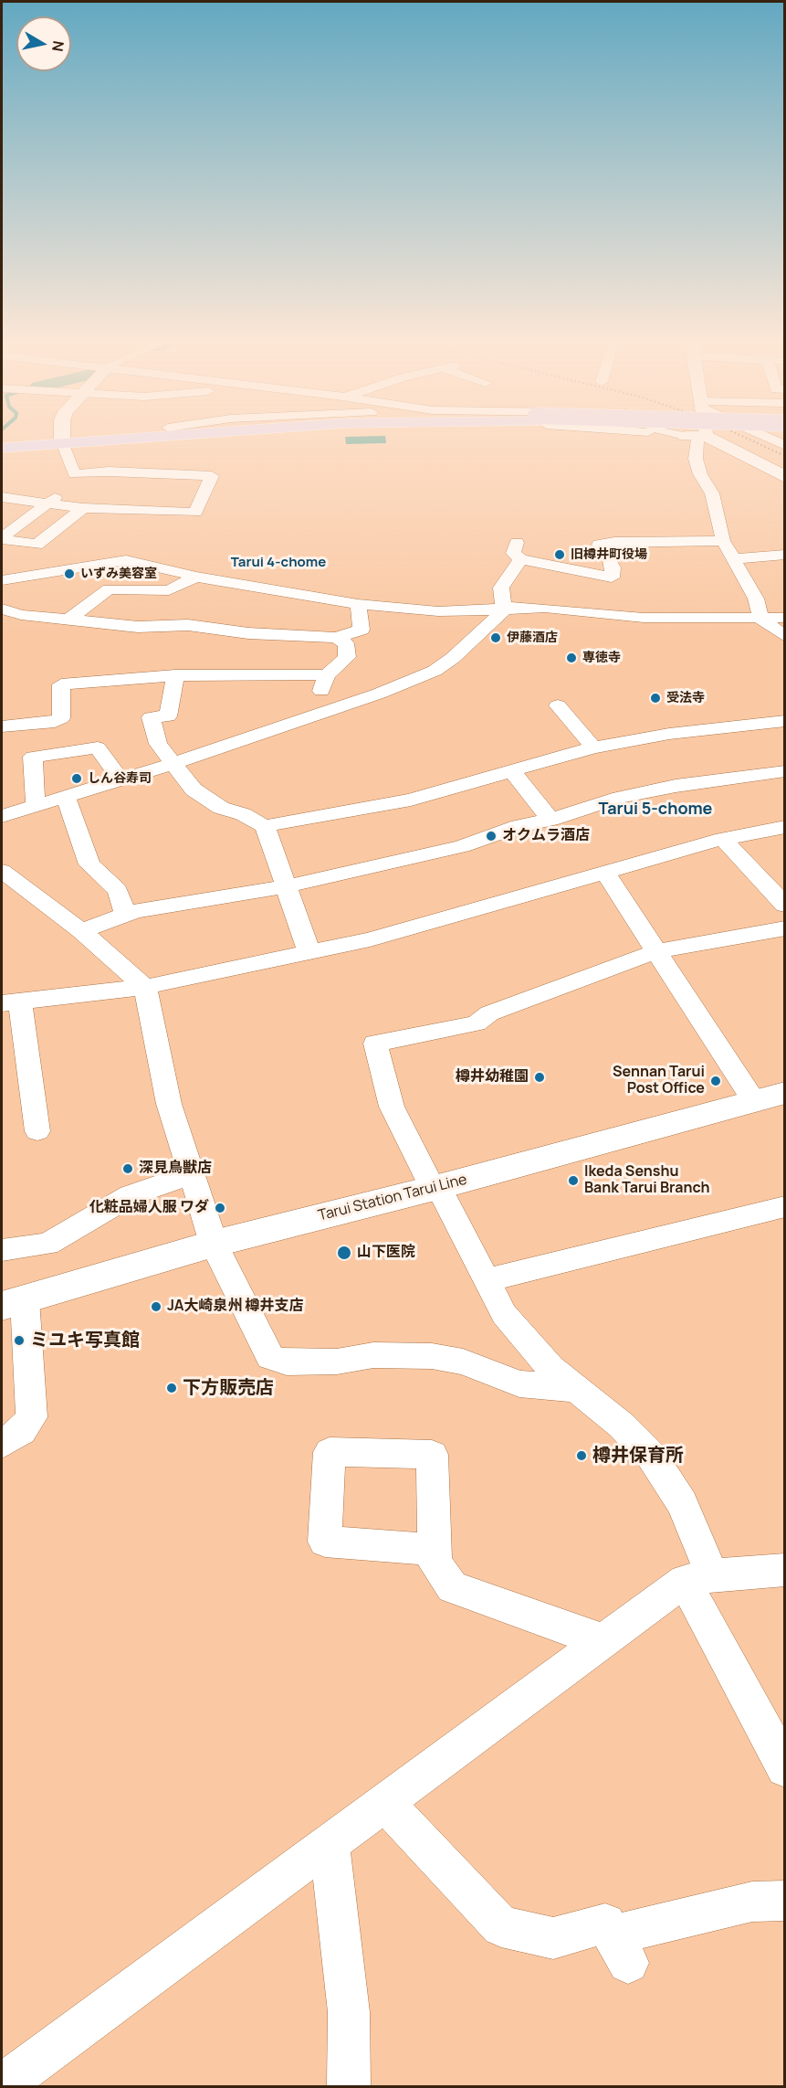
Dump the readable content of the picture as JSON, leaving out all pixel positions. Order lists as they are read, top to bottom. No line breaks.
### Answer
{"streets":{"main road":["Tarui Station Tarui Line"]},"districts":["Tarui 4-chome","Tarui 5-chome"],"places":["旧樽井町役場","いずみ美容室","伊藤酒店","専徳寺","受法寺","しん谷寿司","オクムラ酒店","樽井幼稚園","Sennan Tarui Post Office","深見鳥獣店","Ikeda Senshu Bank Tarui Branch","化粧品婦人服 ワダ","山下医院","JA大崎泉州 樽井支店","ミユキ写真館","下方販売店","樽井保育所"],"north":"right"}
